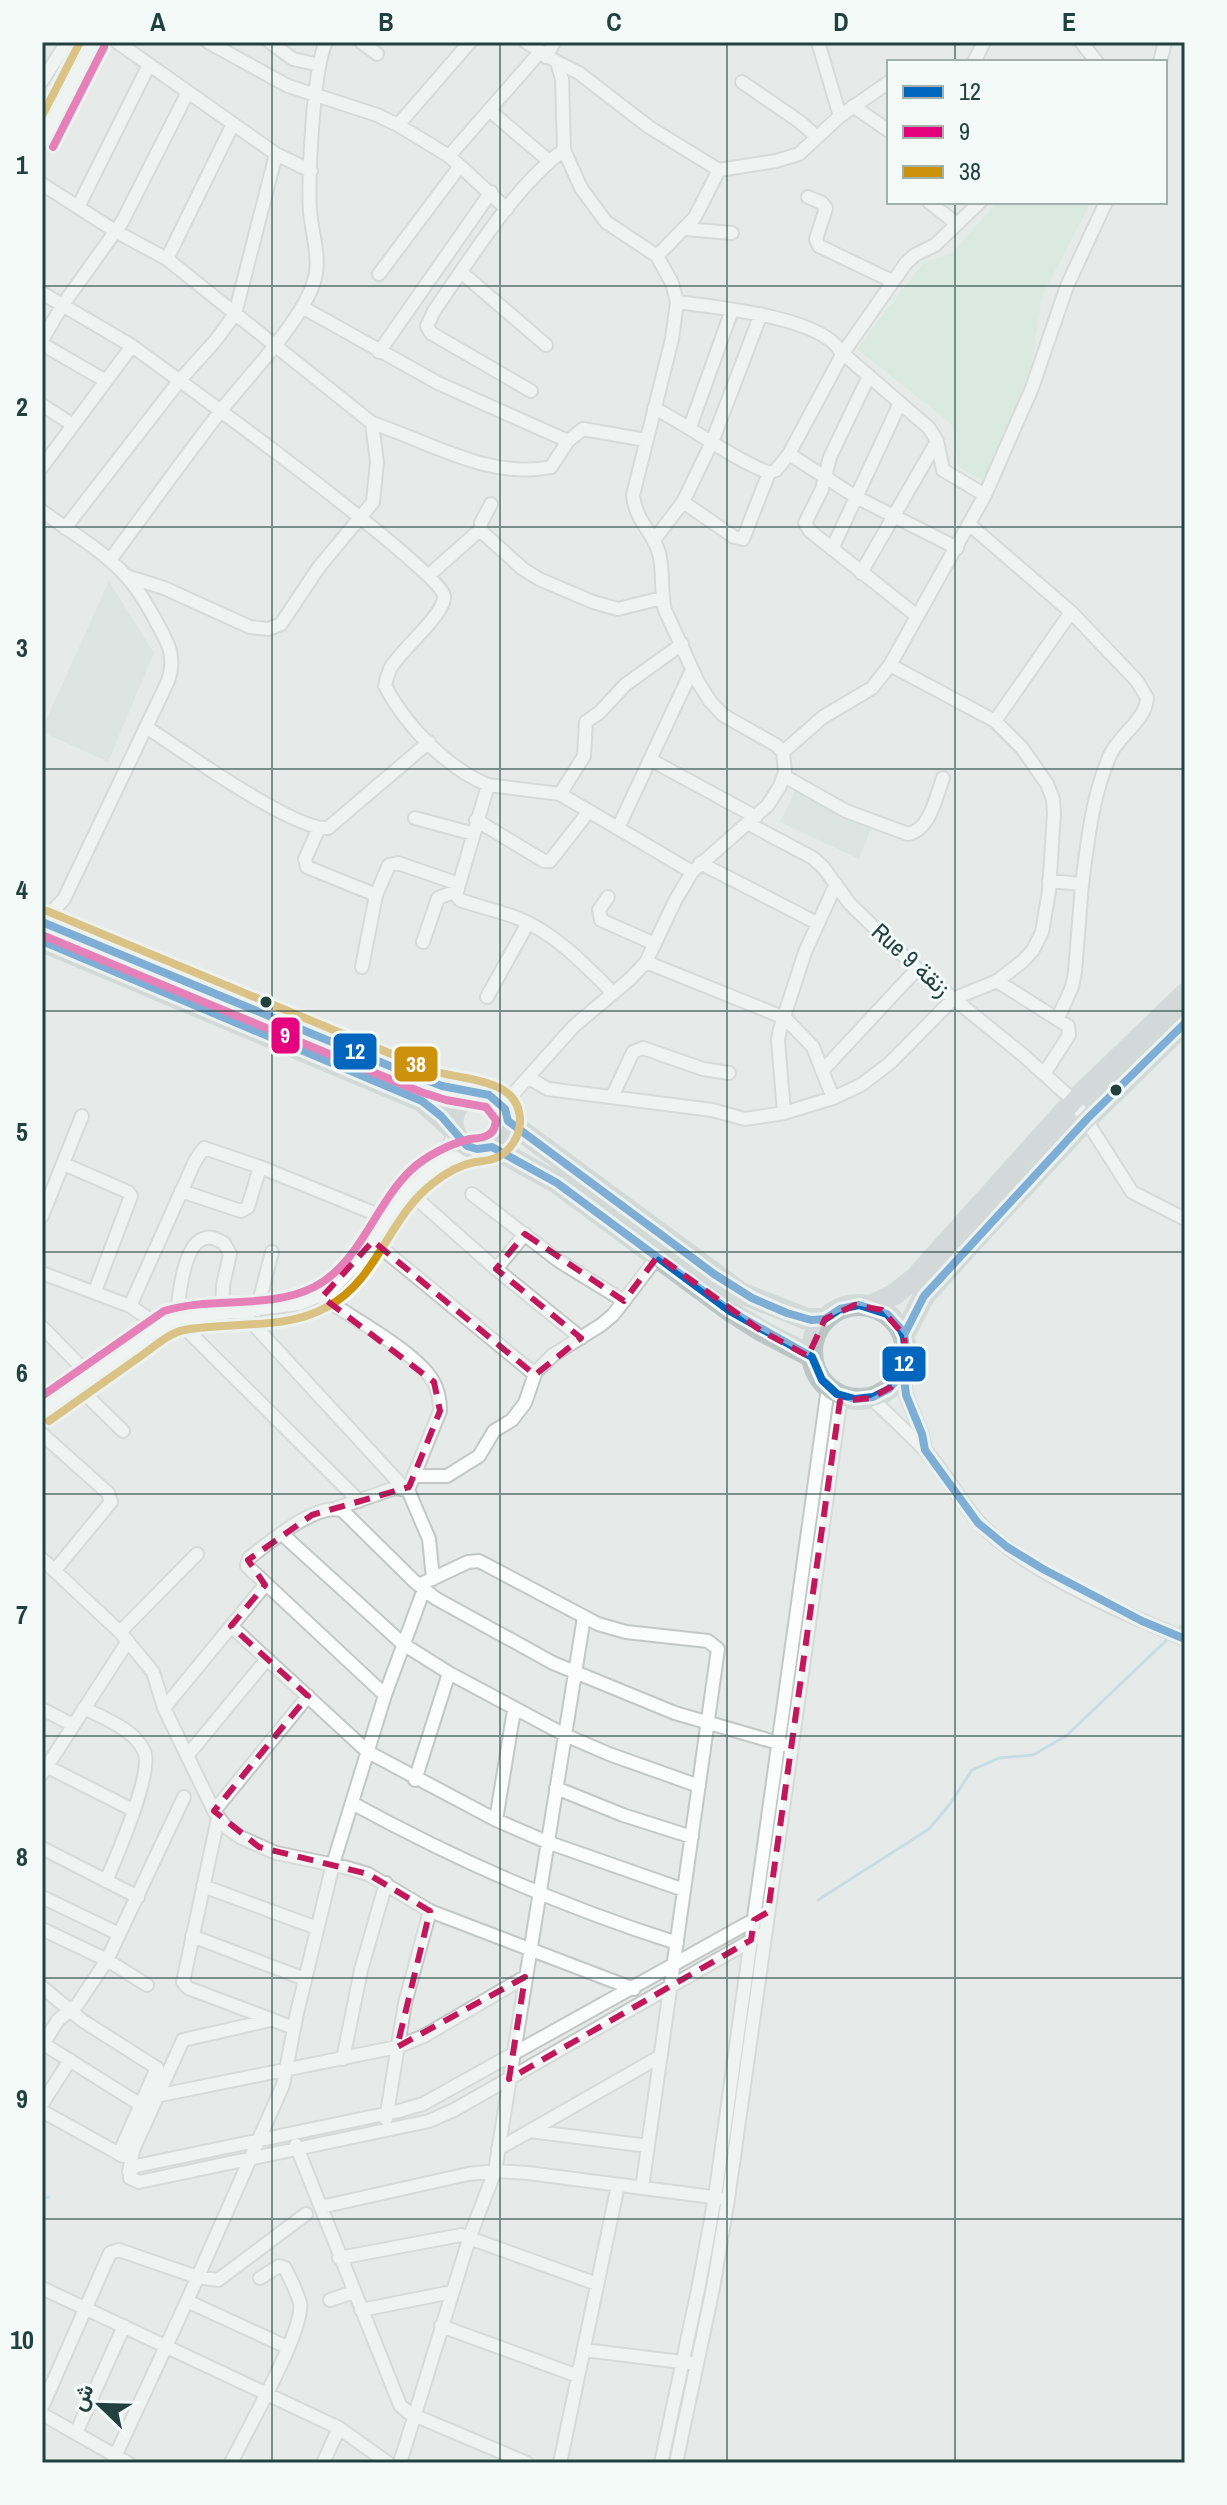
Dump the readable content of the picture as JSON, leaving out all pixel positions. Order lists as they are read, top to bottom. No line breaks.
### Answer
{"streets":{"street":["Rue 9 زنقة"]},"lines":["transit line 38","transit line 9","transit line 12"],"legend":["12","9","38"],"north":"top left","grid":{"columns":["A","B","C","D","E"],"rows":["1","2","3","4","5","6","7","8","9","10"]}}
